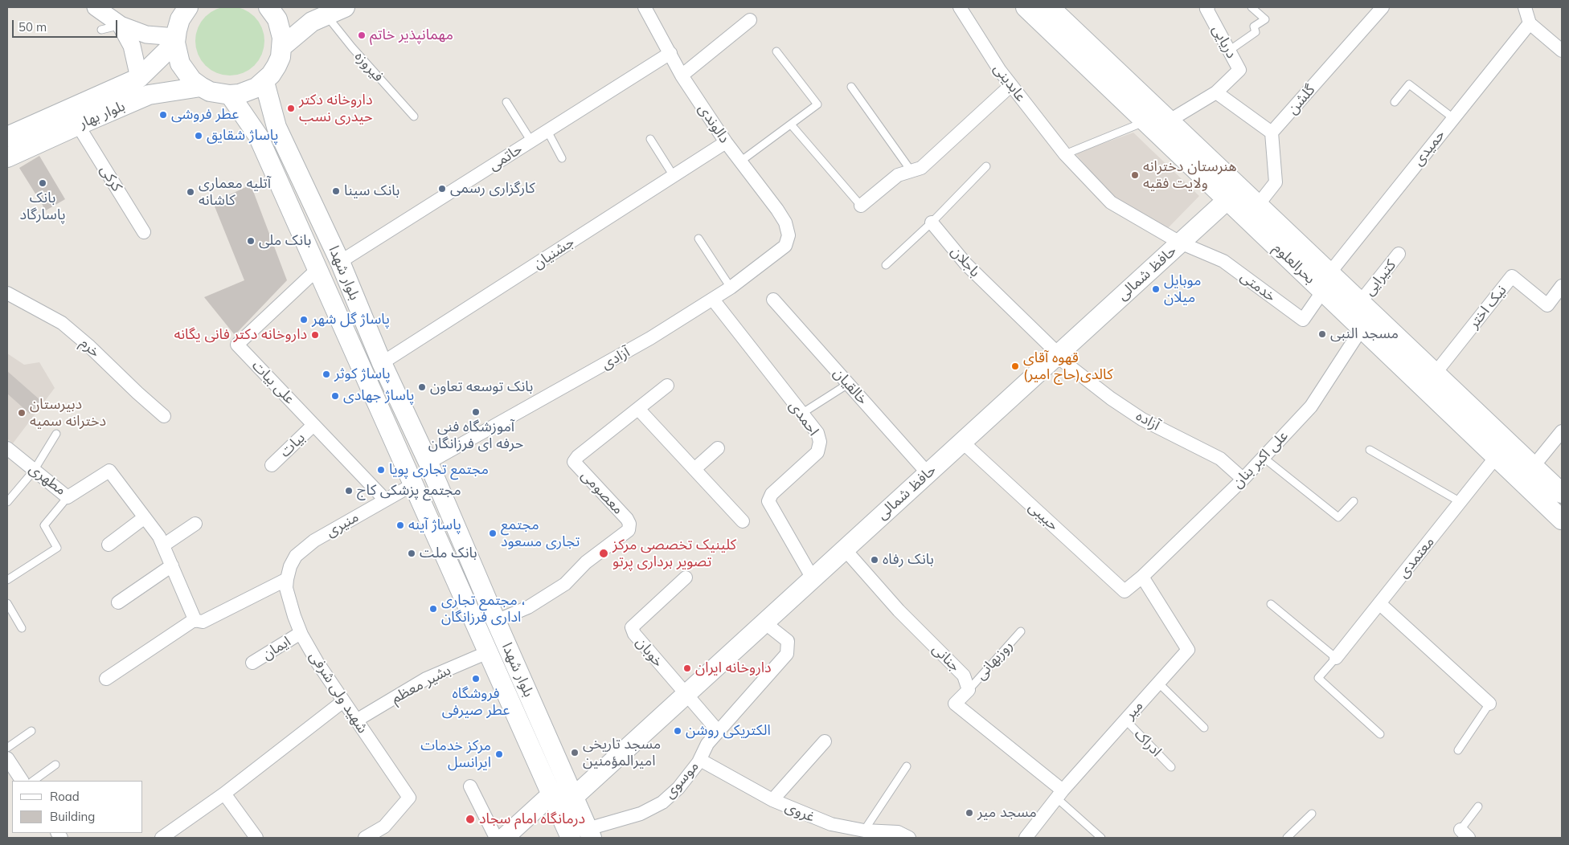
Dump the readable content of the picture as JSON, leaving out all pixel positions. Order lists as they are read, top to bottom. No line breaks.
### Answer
{"streets":{"main road":["بلوار بهار","بحرالعلوم","بلوار شهدا","حافظ شمالی"],"street":["دریایی","عابدینی","گلشن","دالوندی","حمیدی","حاتمی","کرکی","جشنیان","باجلان","کتیرایی","خدمتی","نیک اختر","خرم","آزادی","علی بیات","خالقیان","احمدی","آزاده","بیات","علی اکبر بنان","مطهری","معصومی","حبیبی","منیری","معتمدی","ایمان","خوبان","جنانی","بشیر معظم","شهید ولی شرفی","میر","موسوی","غروی"],"lane":["فیروزه","روزبهانی","ادراک"]},"crossings":[["دریایی","بحرالعلوم"],["عابدینی","حافظ شمالی"],["عابدینی","خدمتی"],["بلوار بهار","کرکی"],["دالوندی","حاتمی"],["دالوندی","جشنیان"],["دالوندی","آزادی"],["حمیدی","بحرالعلوم"],["حاتمی","بلوار شهدا"],["جشنیان","بلوار شهدا"],["باجلان","حافظ شمالی"],["باجلان","آزاده"],["بحرالعلوم","حافظ شمالی"],["بحرالعلوم","کتیرایی"],["بحرالعلوم","خدمتی"],["بحرالعلوم","نیک اختر"],["بحرالعلوم","علی اکبر بنان"],["بحرالعلوم","معتمدی"],["بلوار شهدا","حافظ شمالی"],["بلوار شهدا","آزادی"],["بلوار شهدا","علی بیات"],["بلوار شهدا","معصومی"],["بلوار شهدا","منیری"],["بلوار شهدا","بشیر معظم"],["بلوار شهدا","موسوی"],["حافظ شمالی","خدمتی"],["حافظ شمالی","خالقیان"],["حافظ شمالی","احمدی"],["حافظ شمالی","آزاده"],["حافظ شمالی","حبیبی"],["حافظ شمالی","خوبان"],["حافظ شمالی","جنانی"],["حافظ شمالی","موسوی"],["آزادی","احمدی"],["علی بیات","بیات"],["علی بیات","منیری"],["آزاده","علی اکبر بنان"],["علی اکبر بنان","حبیبی"],["علی اکبر بنان","میر"],["منیری","شهید ولی شرفی"],["ایمان","شهید ولی شرفی"],["جنانی","روزبهانی"],["بشیر معظم","شهید ولی شرفی"],["میر","ادراک"],["موسوی","غروی"]],"places":["مهمانپذیر خاتم","داروخانه دکتر حیدری نسب","عطر فروشی","پاساژ شقایق","هنرستان دخترانه ولایت فقیه","بانک پاسارگاد","کارگزاری رسمی","بانک سینا","آتلیه معماری کاشانه","بانک ملی","موبایل میلان","پاساژ گل شهر","مسجد النبی","داروخانه دکتر فانی یگانه","قهوه آقای کالدی(حاج امیر)","پاساژ کوثر","بانک توسعه تعاون","پاساژ جهادی","آموزشگاه فنی حرفه ای فرزانگان","دبیرستان دخترانه سمیه","مجتمع تجاری پویا","مجتمع پزشکی کاج","پاساژ آینه","مجتمع تجاری مسعود","بانک ملت","کلینیک تخصصی مرکز تصویر برداری پرتو","بانک رفاه","مجتمع تجاری ، اداری فرزانگان","داروخانه ایران","فروشگاه عطر صیرفی","الکتریکی روشن","مسجد تاریخی امیرالمؤمنین","مرکز خدمات ایرانسل","مسجد میر","درمانگاه امام سجاد"],"legend":["Road","Building"],"scale_bar":"50 m"}
